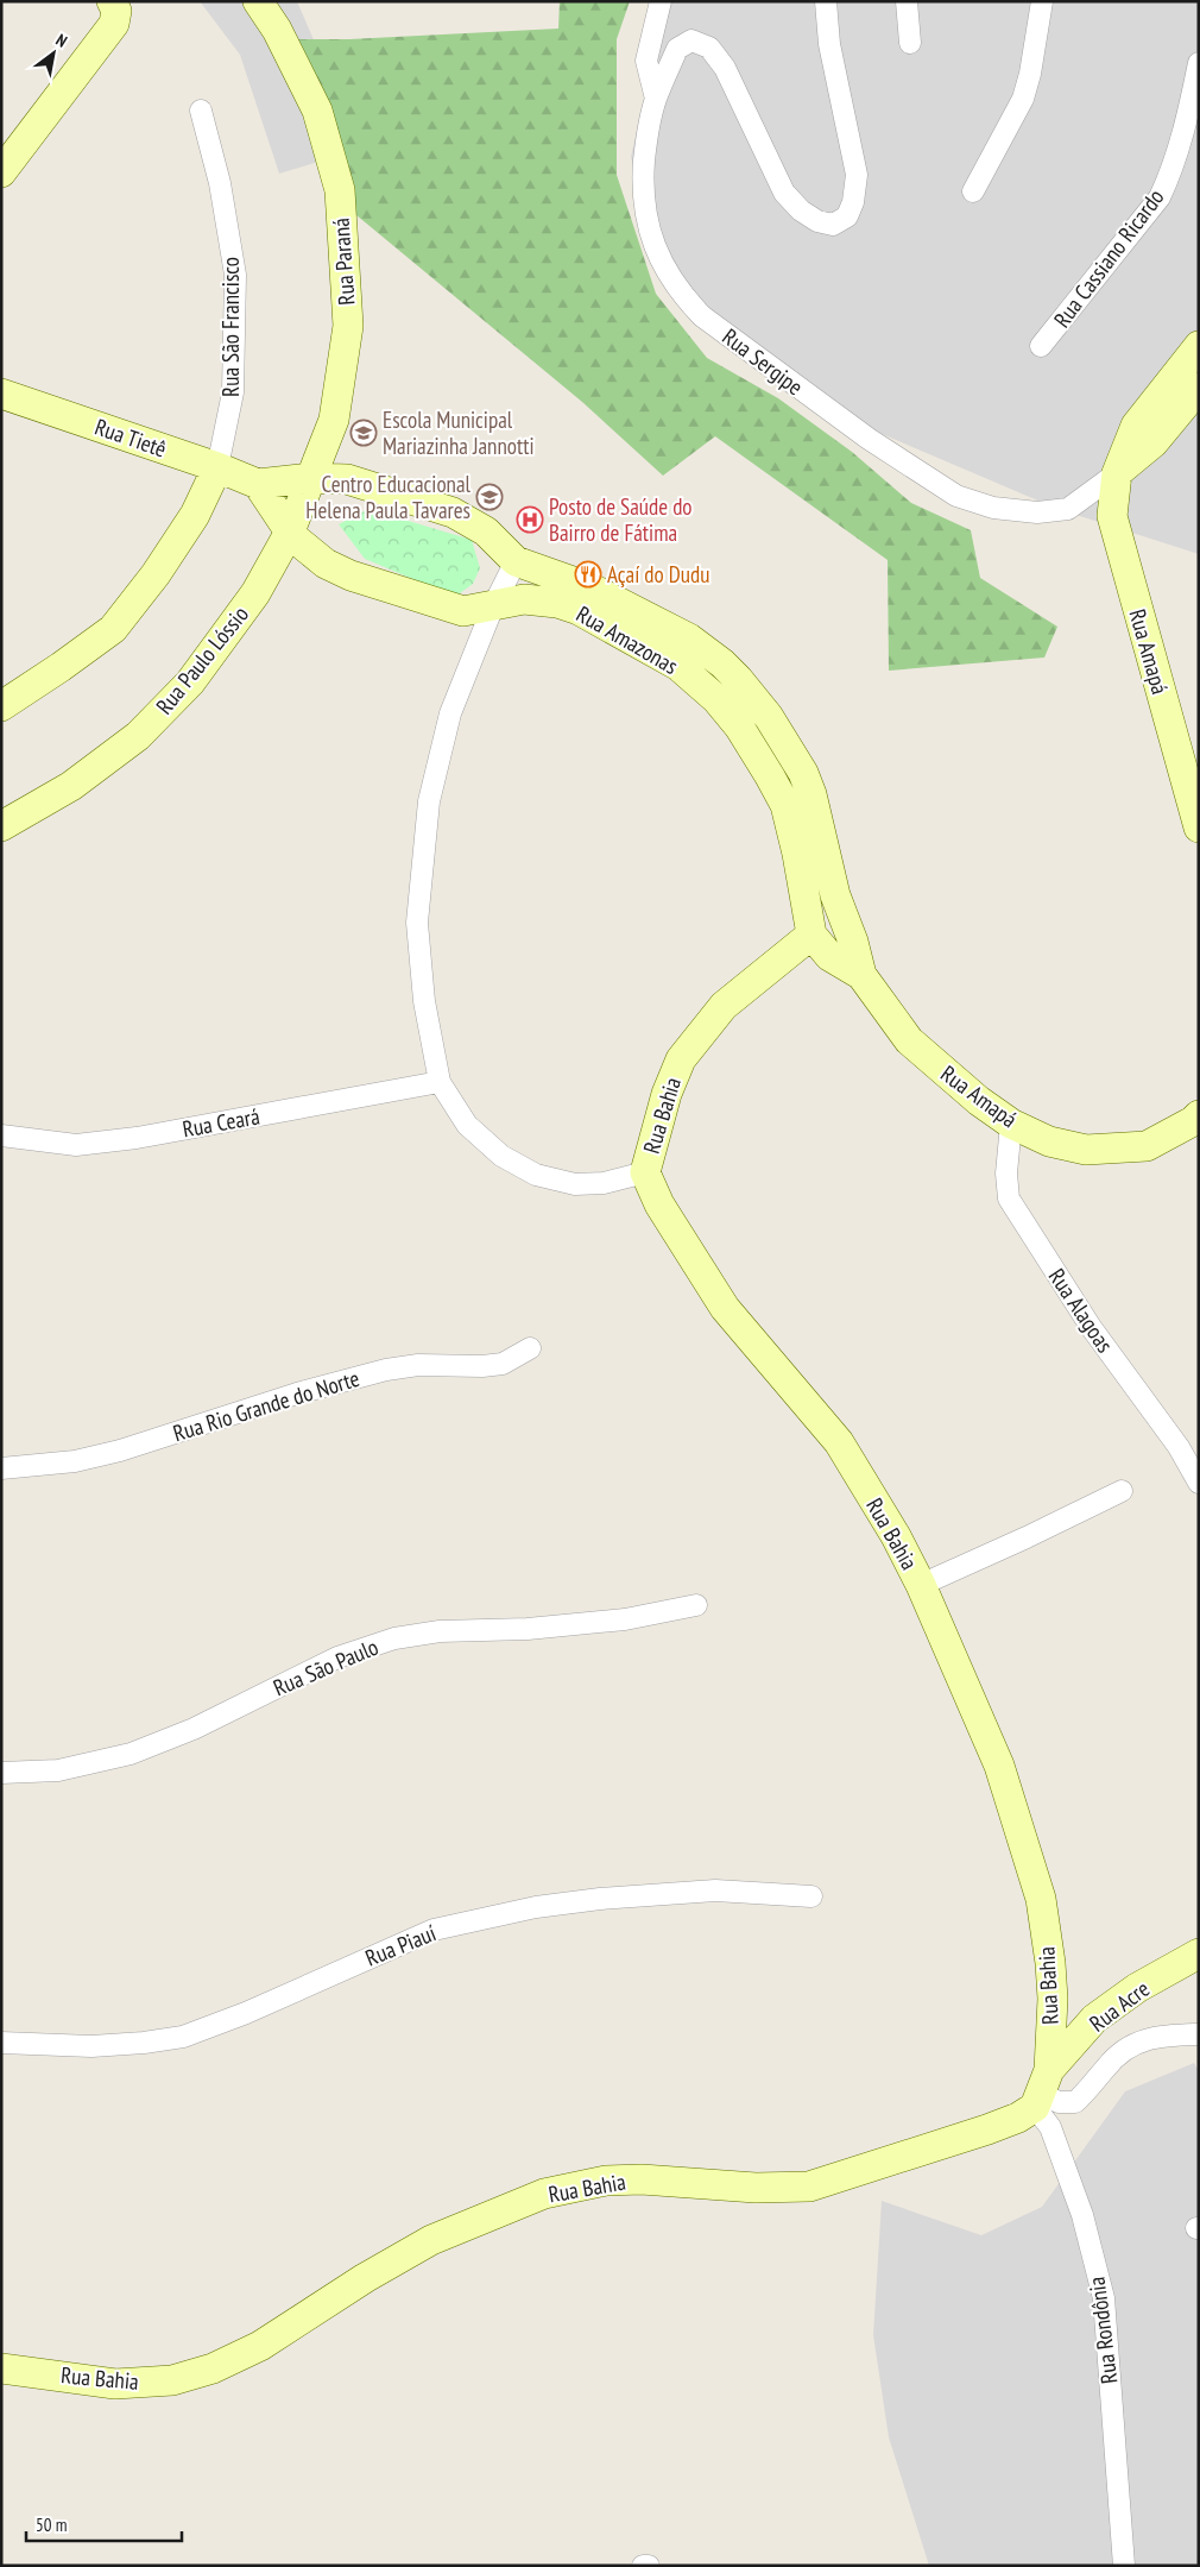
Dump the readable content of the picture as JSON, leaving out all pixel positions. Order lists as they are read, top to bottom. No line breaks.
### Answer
{"streets":{"street":["Rua Cassiano Ricardo","Rua Paraná","Rua São Francisco","Rua Sergipe","Rua Tietê","Rua Amazonas","Rua Amapá","Rua Paulo Lóssio","Rua Bahia","Rua Ceará","Rua Alagoas","Rua Rio Grande do Norte","Rua São Paulo","Rua Piauí","Rua Acre","Rua Rondônia"]},"crossings":[["Rua Paraná","Rua Tietê"],["Rua Paraná","Rua Amazonas"],["Rua Paraná","Rua Paulo Lóssio"],["Rua São Francisco","Rua Tietê"],["Rua Sergipe","Rua Amapá"],["Rua Tietê","Rua Amazonas"],["Rua Amazonas","Rua Amapá"],["Rua Amazonas","Rua Paulo Lóssio"],["Rua Amapá","Rua Bahia"],["Rua Amapá","Rua Alagoas"],["Rua Bahia","Rua Acre"],["Rua Bahia","Rua Rondônia"],["Rua Acre","Rua Rondônia"]],"places":{"school or university":["Escola Municipal Mariazinha Jannotti","Centro Educacional Helena Paula Tavares"],"hospital":["Posto de Saúde do Bairro de Fátima"],"restaurant":["Açaí do Dudu"]},"scale_bar":"50 m","north":"top right"}
